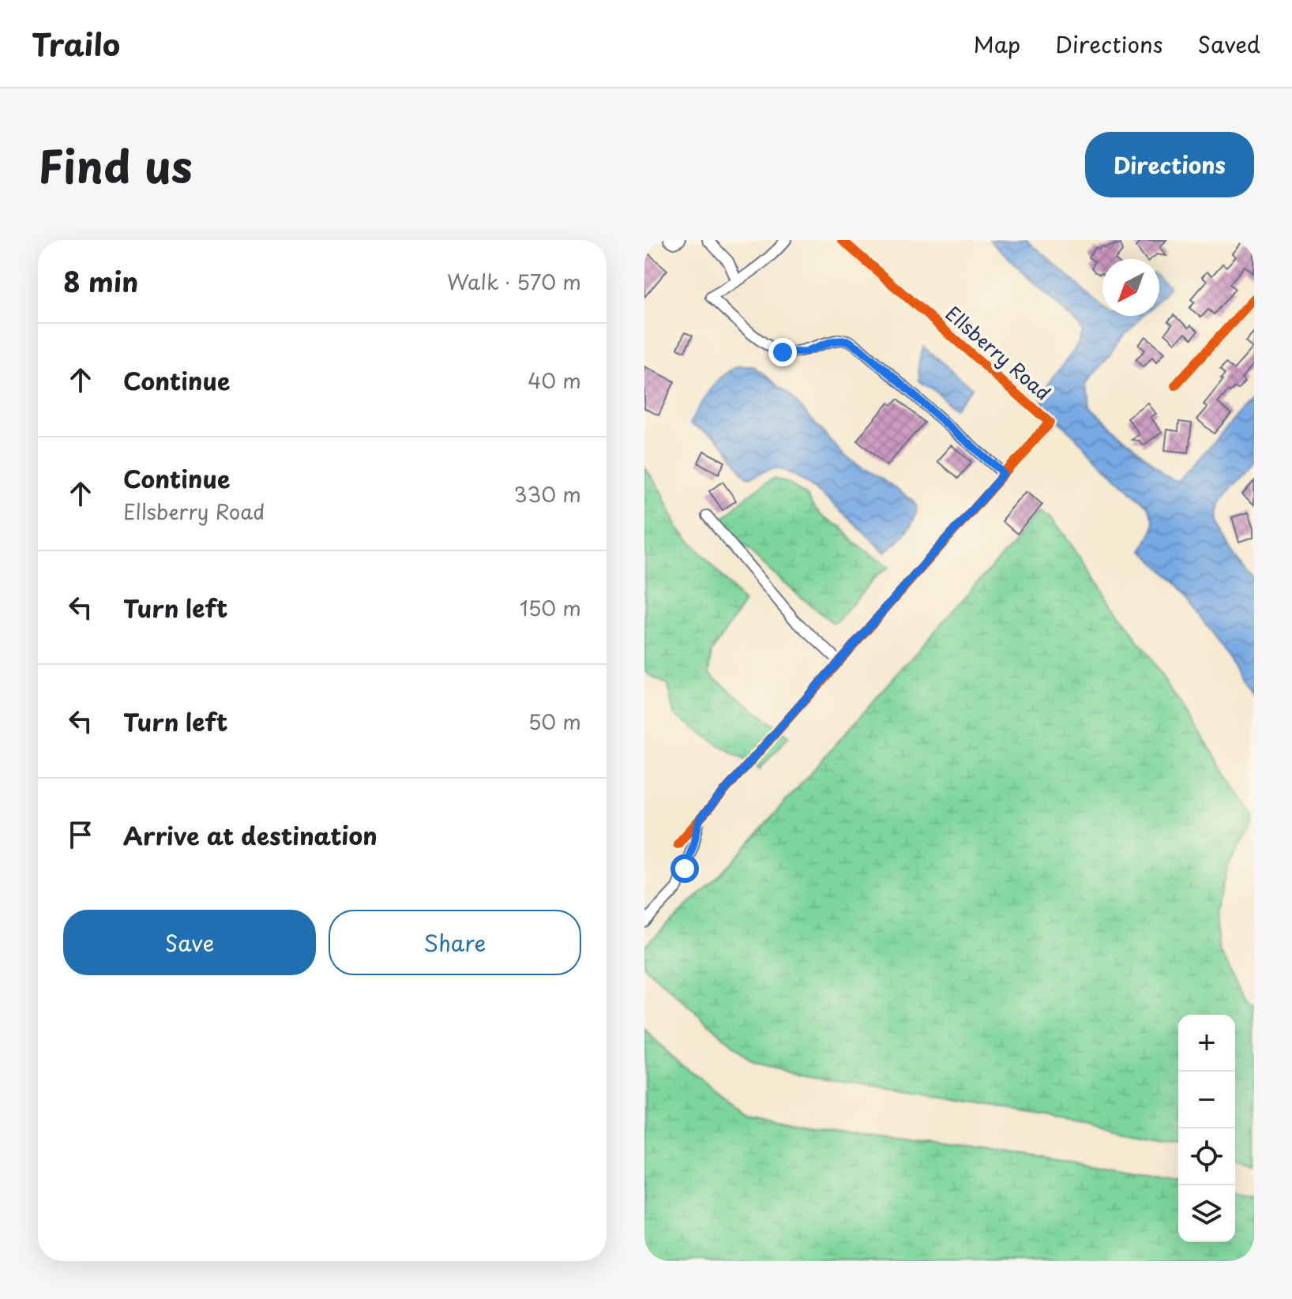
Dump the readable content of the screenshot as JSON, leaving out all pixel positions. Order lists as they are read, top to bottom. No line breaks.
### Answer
{"streets":{"street":["Ellsberry Road"]},"north":"bottom left","page":{"header":"Trailo","nav":["Map","Directions","Saved"],"title":"Find us","buttons":["Directions",["Save","Share"]],"heading":["8 min","Walk · 570 m"],"list":[["Continue","40 m"],["Continue","Ellsberry Road","330 m"],["Turn left","150 m"],["Turn left","50 m"],"Arrive at destination"],"map_buttons":["+","−"]}}
